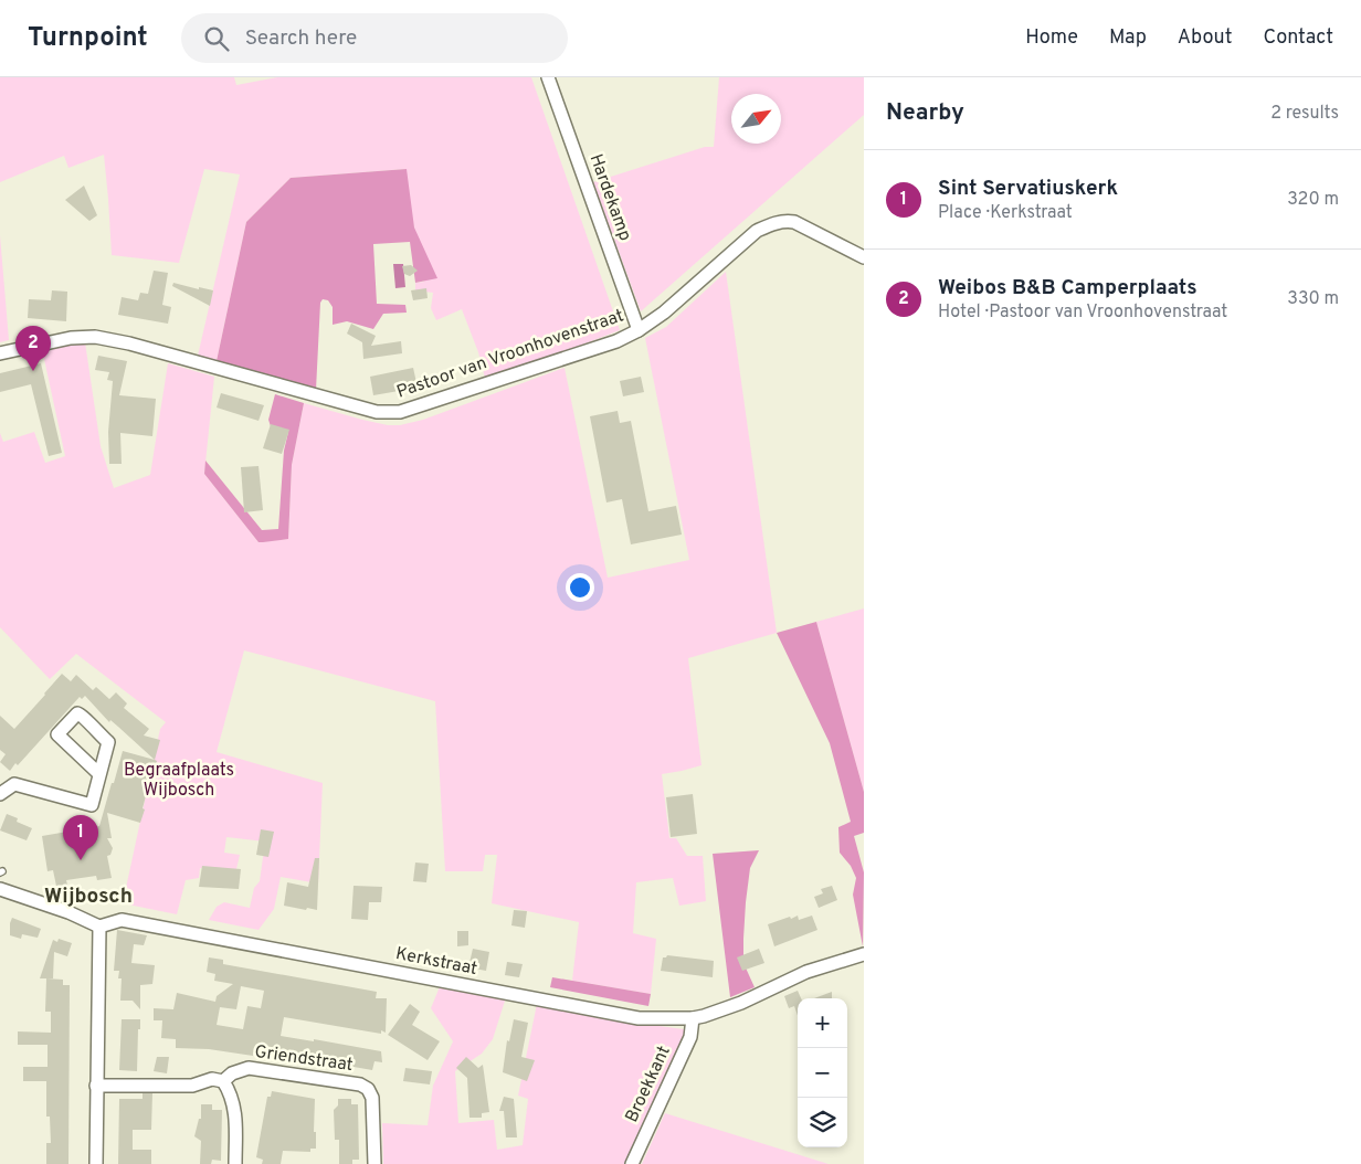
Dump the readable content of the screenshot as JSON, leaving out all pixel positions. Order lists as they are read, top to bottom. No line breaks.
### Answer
{"streets":{"street":["Hardekamp","Pastoor van Vroonhovenstraat","Kerkstraat","Griendstraat","Broekkant"]},"crossings":[["Hardekamp","Pastoor van Vroonhovenstraat"],["Kerkstraat","Broekkant"]],"districts":["Wijbosch"],"parks":["Begraafplaats Wijbosch"],"north":"top right","page":{"header":"Turnpoint","search":"Search here","nav":["Home","Map","About","Contact"],"heading":["Nearby","2 results"],"list":[{"mark":"1","name":"Sint Servatiuskerk","note":"Place · Kerkstraat","value":"320 m"},{"mark":"2","name":"Weibos B&B Camperplaats","note":"Hotel · Pastoor van Vroonhovenstraat","value":"330 m"}],"pins":["2","1"],"map_buttons":["+","−"]}}
